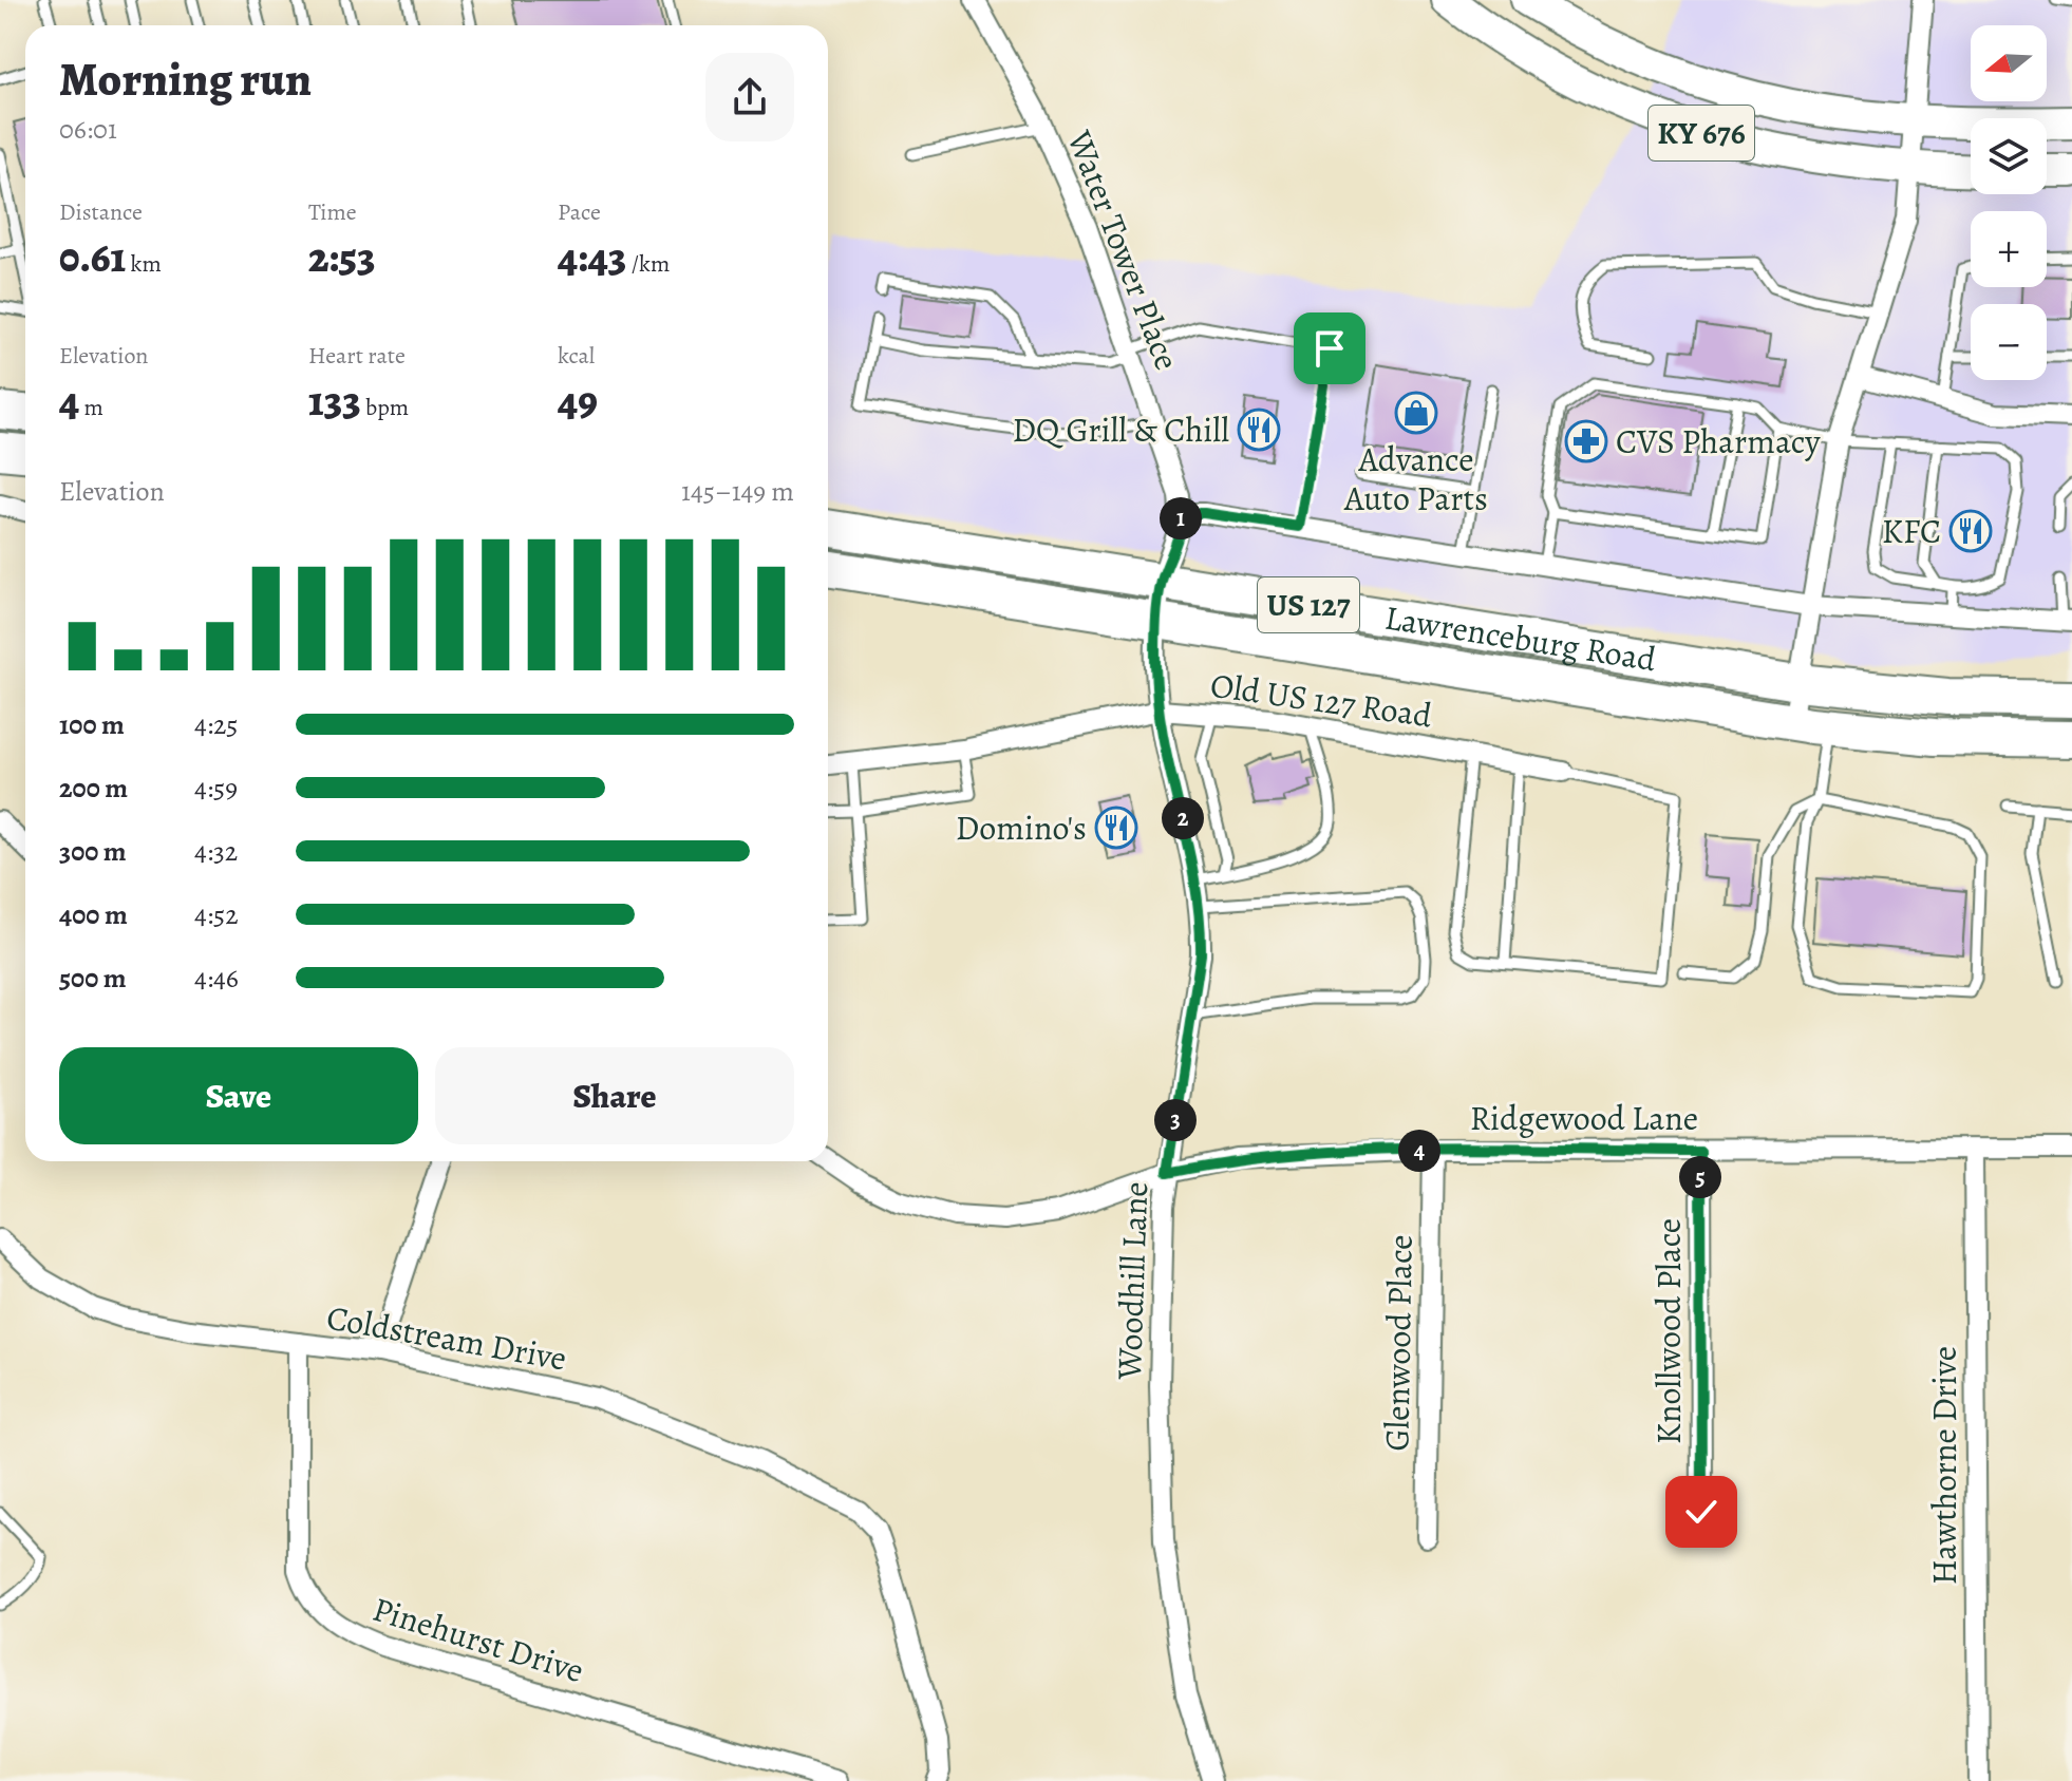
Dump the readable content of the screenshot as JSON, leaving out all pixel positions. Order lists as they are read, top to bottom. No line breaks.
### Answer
{"streets":{"highway":["US 127","Lawrenceburg Road"],"main road":["KY 676"],"street":["Water Tower Place","Old US 127 Road","Ridgewood Lane","Woodhill Lane","Knollwood Place","Coldstream Drive","Glenwood Place","Hawthorne Drive","Pinehurst Drive"]},"crossings":[["Water Tower Place","Lawrenceburg Road"],["Water Tower Place","Woodhill Lane"],["Lawrenceburg Road","Woodhill Lane"],["Old US 127 Road","Woodhill Lane"],["Ridgewood Lane","Woodhill Lane"],["Ridgewood Lane","Knollwood Place"],["Ridgewood Lane","Glenwood Place"],["Ridgewood Lane","Hawthorne Drive"],["Coldstream Drive","Pinehurst Drive"]],"places":{"shop":["Advance Auto Parts"],"restaurant":["DQ Grill & Chill","KFC","Domino's"],"pharmacy":["CVS Pharmacy"]},"north":"left","page":{"map_buttons":["+","−"],"heading":["Morning run","06:01"],"stats":[["Distance","0.61 km"],["Time","2:53"],["Pace","4:43 /km"],["Elevation","4 m"],["Heart rate","133 bpm"],["kcal","49"]],"chart":["Elevation","145–149 m"],"pins":["1","2","3","4","5"],"list":[{"name":"100 m","note":"4:25"},{"name":"200 m","note":"4:59"},{"name":"300 m","note":"4:32"},{"name":"400 m","note":"4:52"},{"name":"500 m","note":"4:46"}],"buttons":["Save","Share"]}}
